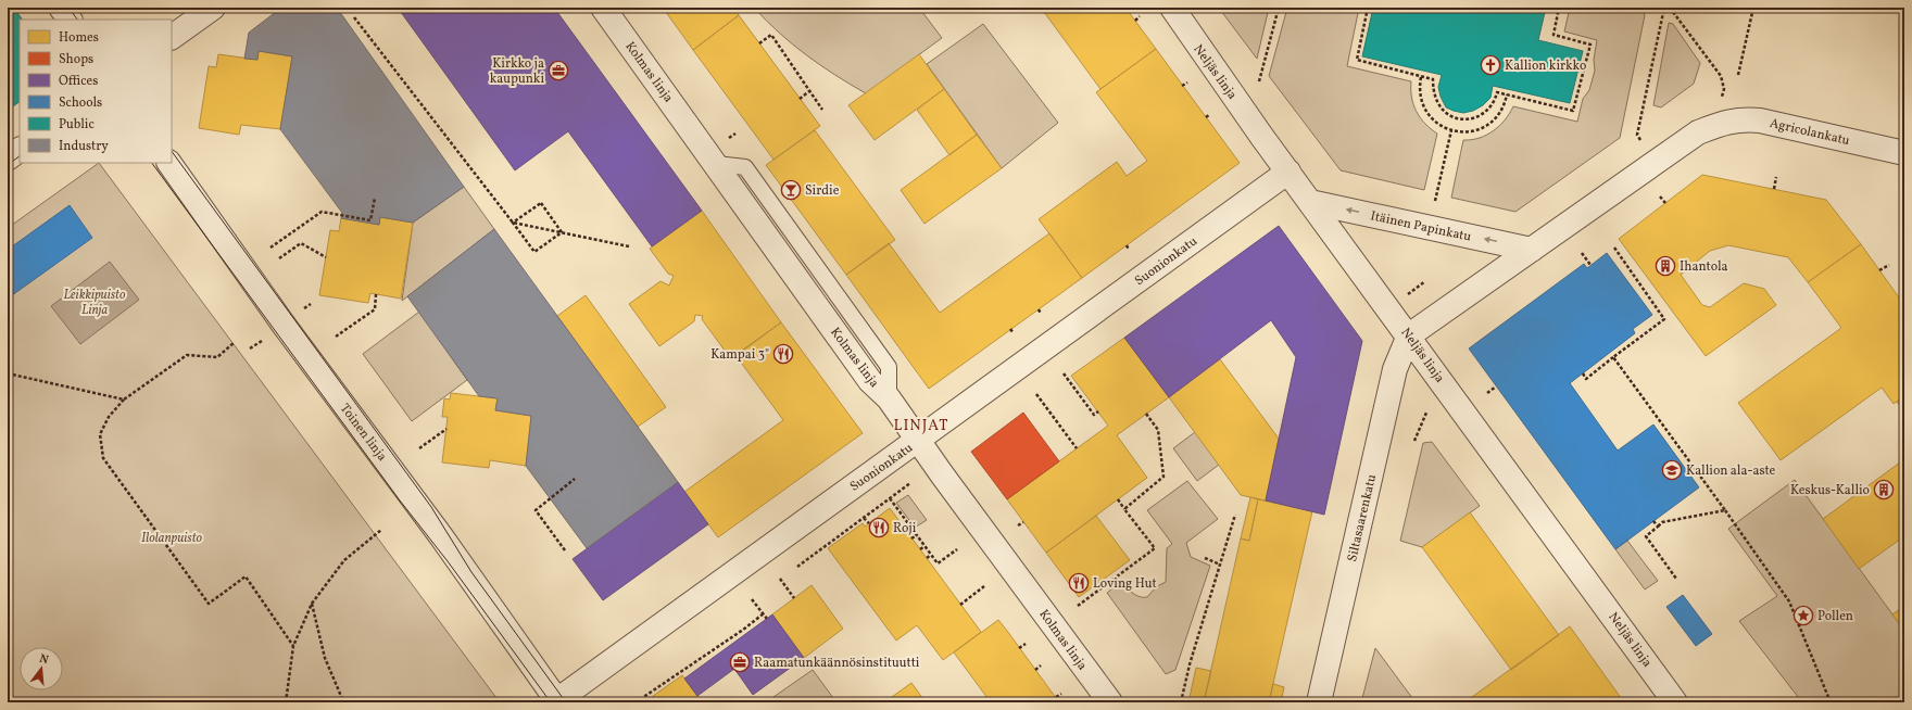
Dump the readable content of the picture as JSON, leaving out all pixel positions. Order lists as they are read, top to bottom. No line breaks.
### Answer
{"streets":{"street":["Kolmas linja","Neljäs linja","Agricolankatu","Itäinen Papinkatu","Suonionkatu","Toinen linja","Siltasaarenkatu"]},"crossings":[["Kolmas linja","Suonionkatu"],["Neljäs linja","Itäinen Papinkatu"],["Neljäs linja","Suonionkatu"],["Neljäs linja","Siltasaarenkatu"],["Suonionkatu","Toinen linja"]],"one_way":["Itäinen Papinkatu"],"districts":["LINJAT"],"parks":["Leikkipuisto Linja","Ilolanpuisto"],"places":{"church":["Kallion kirkko"],"office":["Kirkko ja kaupunki","Raamatunkäännösinstituutti"],"bar":["Sirdie"],"building":["Ihantola","Keskus-Kallio"],"restaurant":["Kampai 3\"","Roji","Loving Hut"],"school or university":["Kallion ala-aste"],"place":["Pollen"]},"legend":["Homes","Shops","Offices","Schools","Public","Industry"],"north":"top"}
